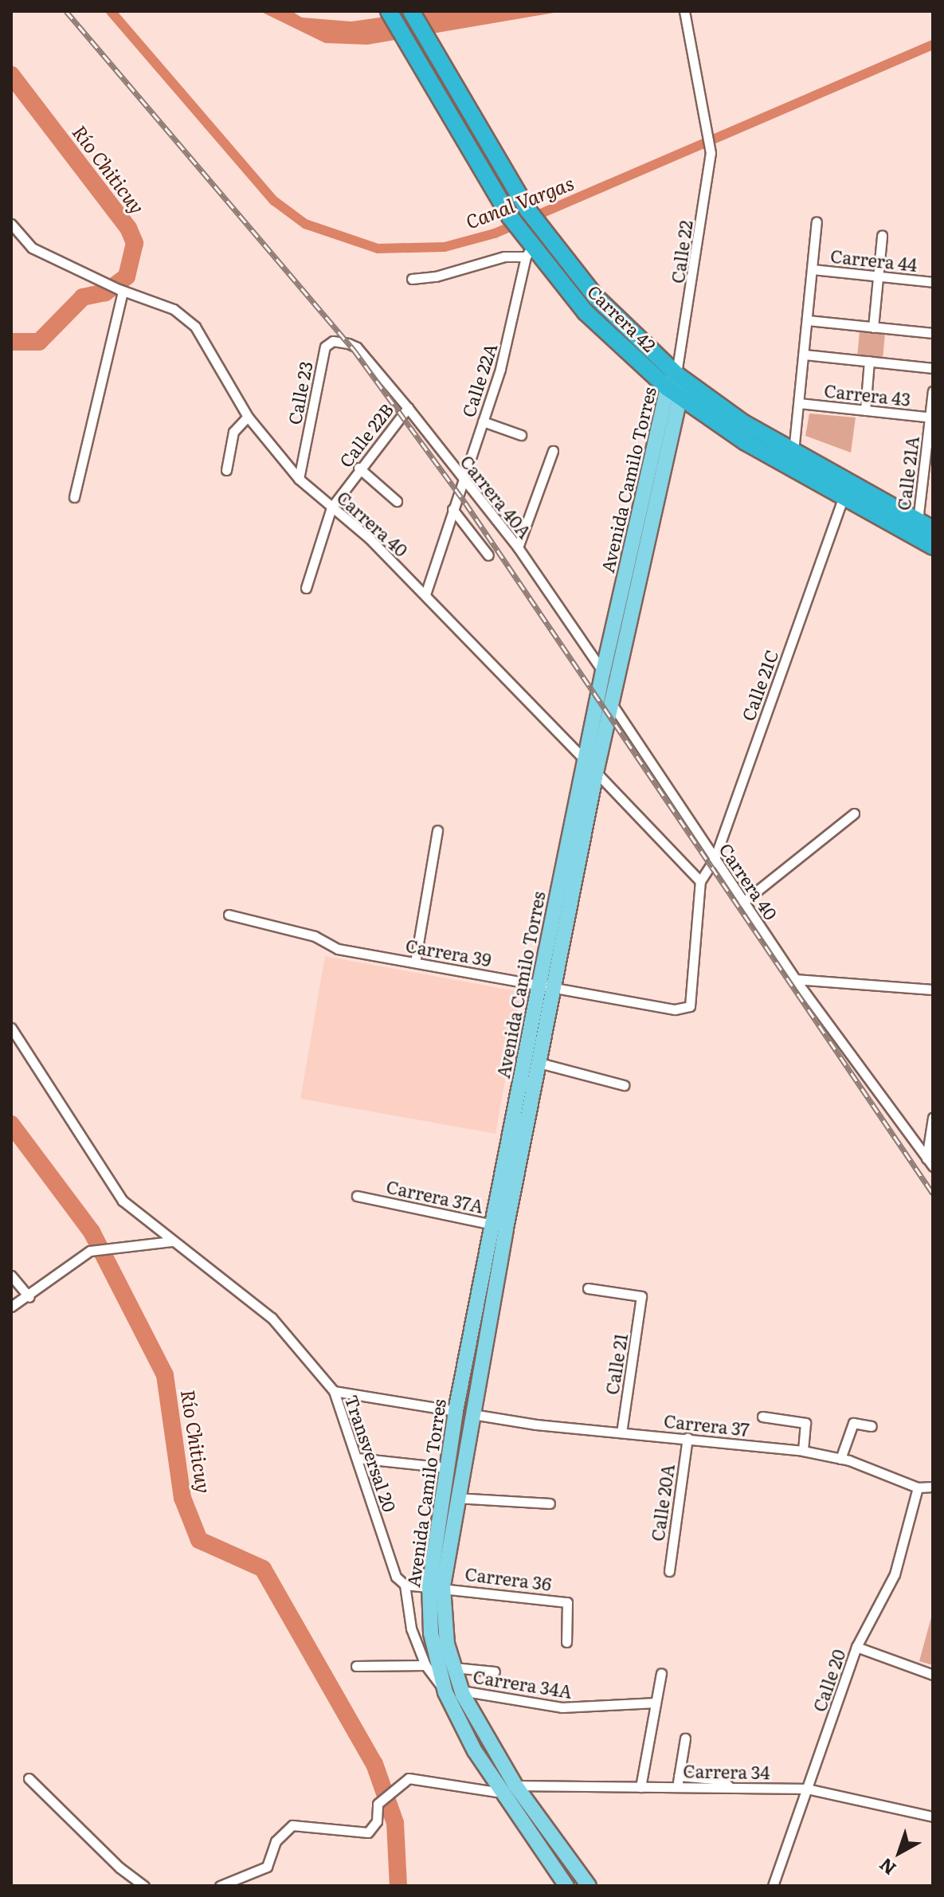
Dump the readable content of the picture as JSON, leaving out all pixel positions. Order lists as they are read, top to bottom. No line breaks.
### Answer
{"streets":{"highway":["Carrera 42"],"main road":["Avenida Camilo Torres"],"street":["Calle 22","Carrera 44","Calle 22A","Calle 23","Carrera 43","Calle 22B","Calle 21A","Carrera 40A","Carrera 40","Calle 21C","Carrera 39","Carrera 37A","Calle 21","Carrera 37","Transversal 20","Calle 20A","Carrera 36","Calle 20","Carrera 34A","Carrera 34"]},"crossings":[["Calle 22","Carrera 42"],["Calle 22","Avenida Camilo Torres"],["Carrera 42","Calle 22A"],["Carrera 42","Calle 21A"],["Carrera 42","Avenida Camilo Torres"],["Carrera 42","Calle 21C"],["Calle 22A","Carrera 40A"],["Calle 22A","Carrera 40"],["Calle 23","Carrera 40A"],["Calle 23","Carrera 40"],["Carrera 43","Calle 21A"],["Calle 22B","Carrera 40A"],["Calle 22B","Carrera 40"],["Avenida Camilo Torres","Carrera 40A"],["Avenida Camilo Torres","Carrera 40"],["Avenida Camilo Torres","Carrera 39"],["Avenida Camilo Torres","Carrera 37A"],["Avenida Camilo Torres","Carrera 37"],["Avenida Camilo Torres","Transversal 20"],["Avenida Camilo Torres","Carrera 36"],["Avenida Camilo Torres","Carrera 34A"],["Avenida Camilo Torres","Carrera 34"],["Carrera 40","Calle 21C"],["Carrera 40","Carrera 39"],["Calle 21C","Carrera 39"],["Calle 21","Carrera 37"],["Carrera 37","Calle 20A"],["Carrera 37","Calle 20"],["Calle 20","Carrera 34"]],"water":["Río Chiticuy","Canal Vargas"],"north":"bottom left"}
